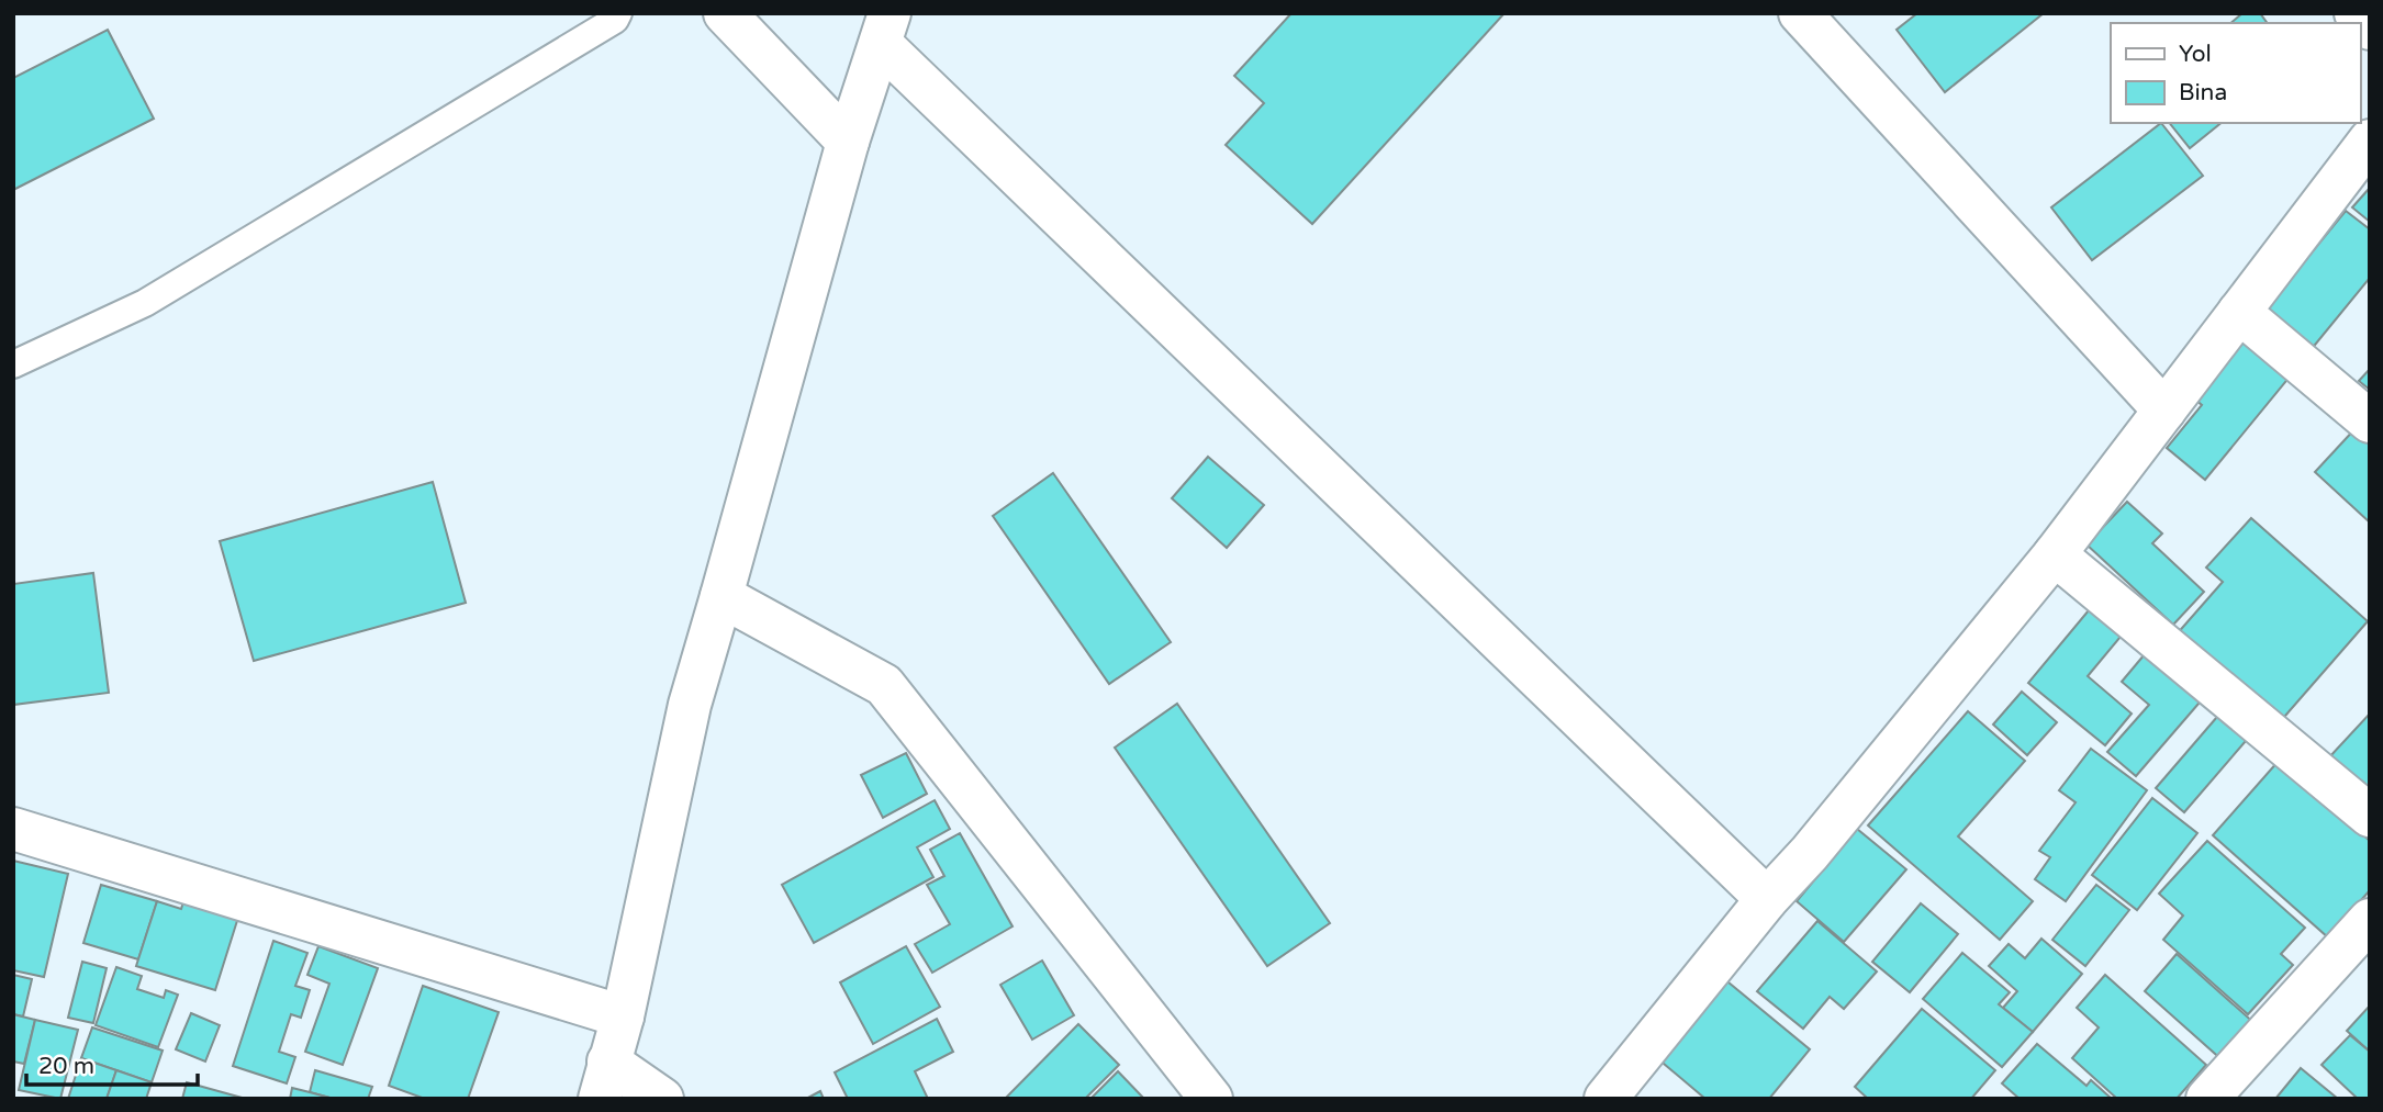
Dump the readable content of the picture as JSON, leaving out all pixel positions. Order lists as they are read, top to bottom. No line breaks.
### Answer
{"legend":["Yol","Bina"],"scale_bar":"20 m"}
